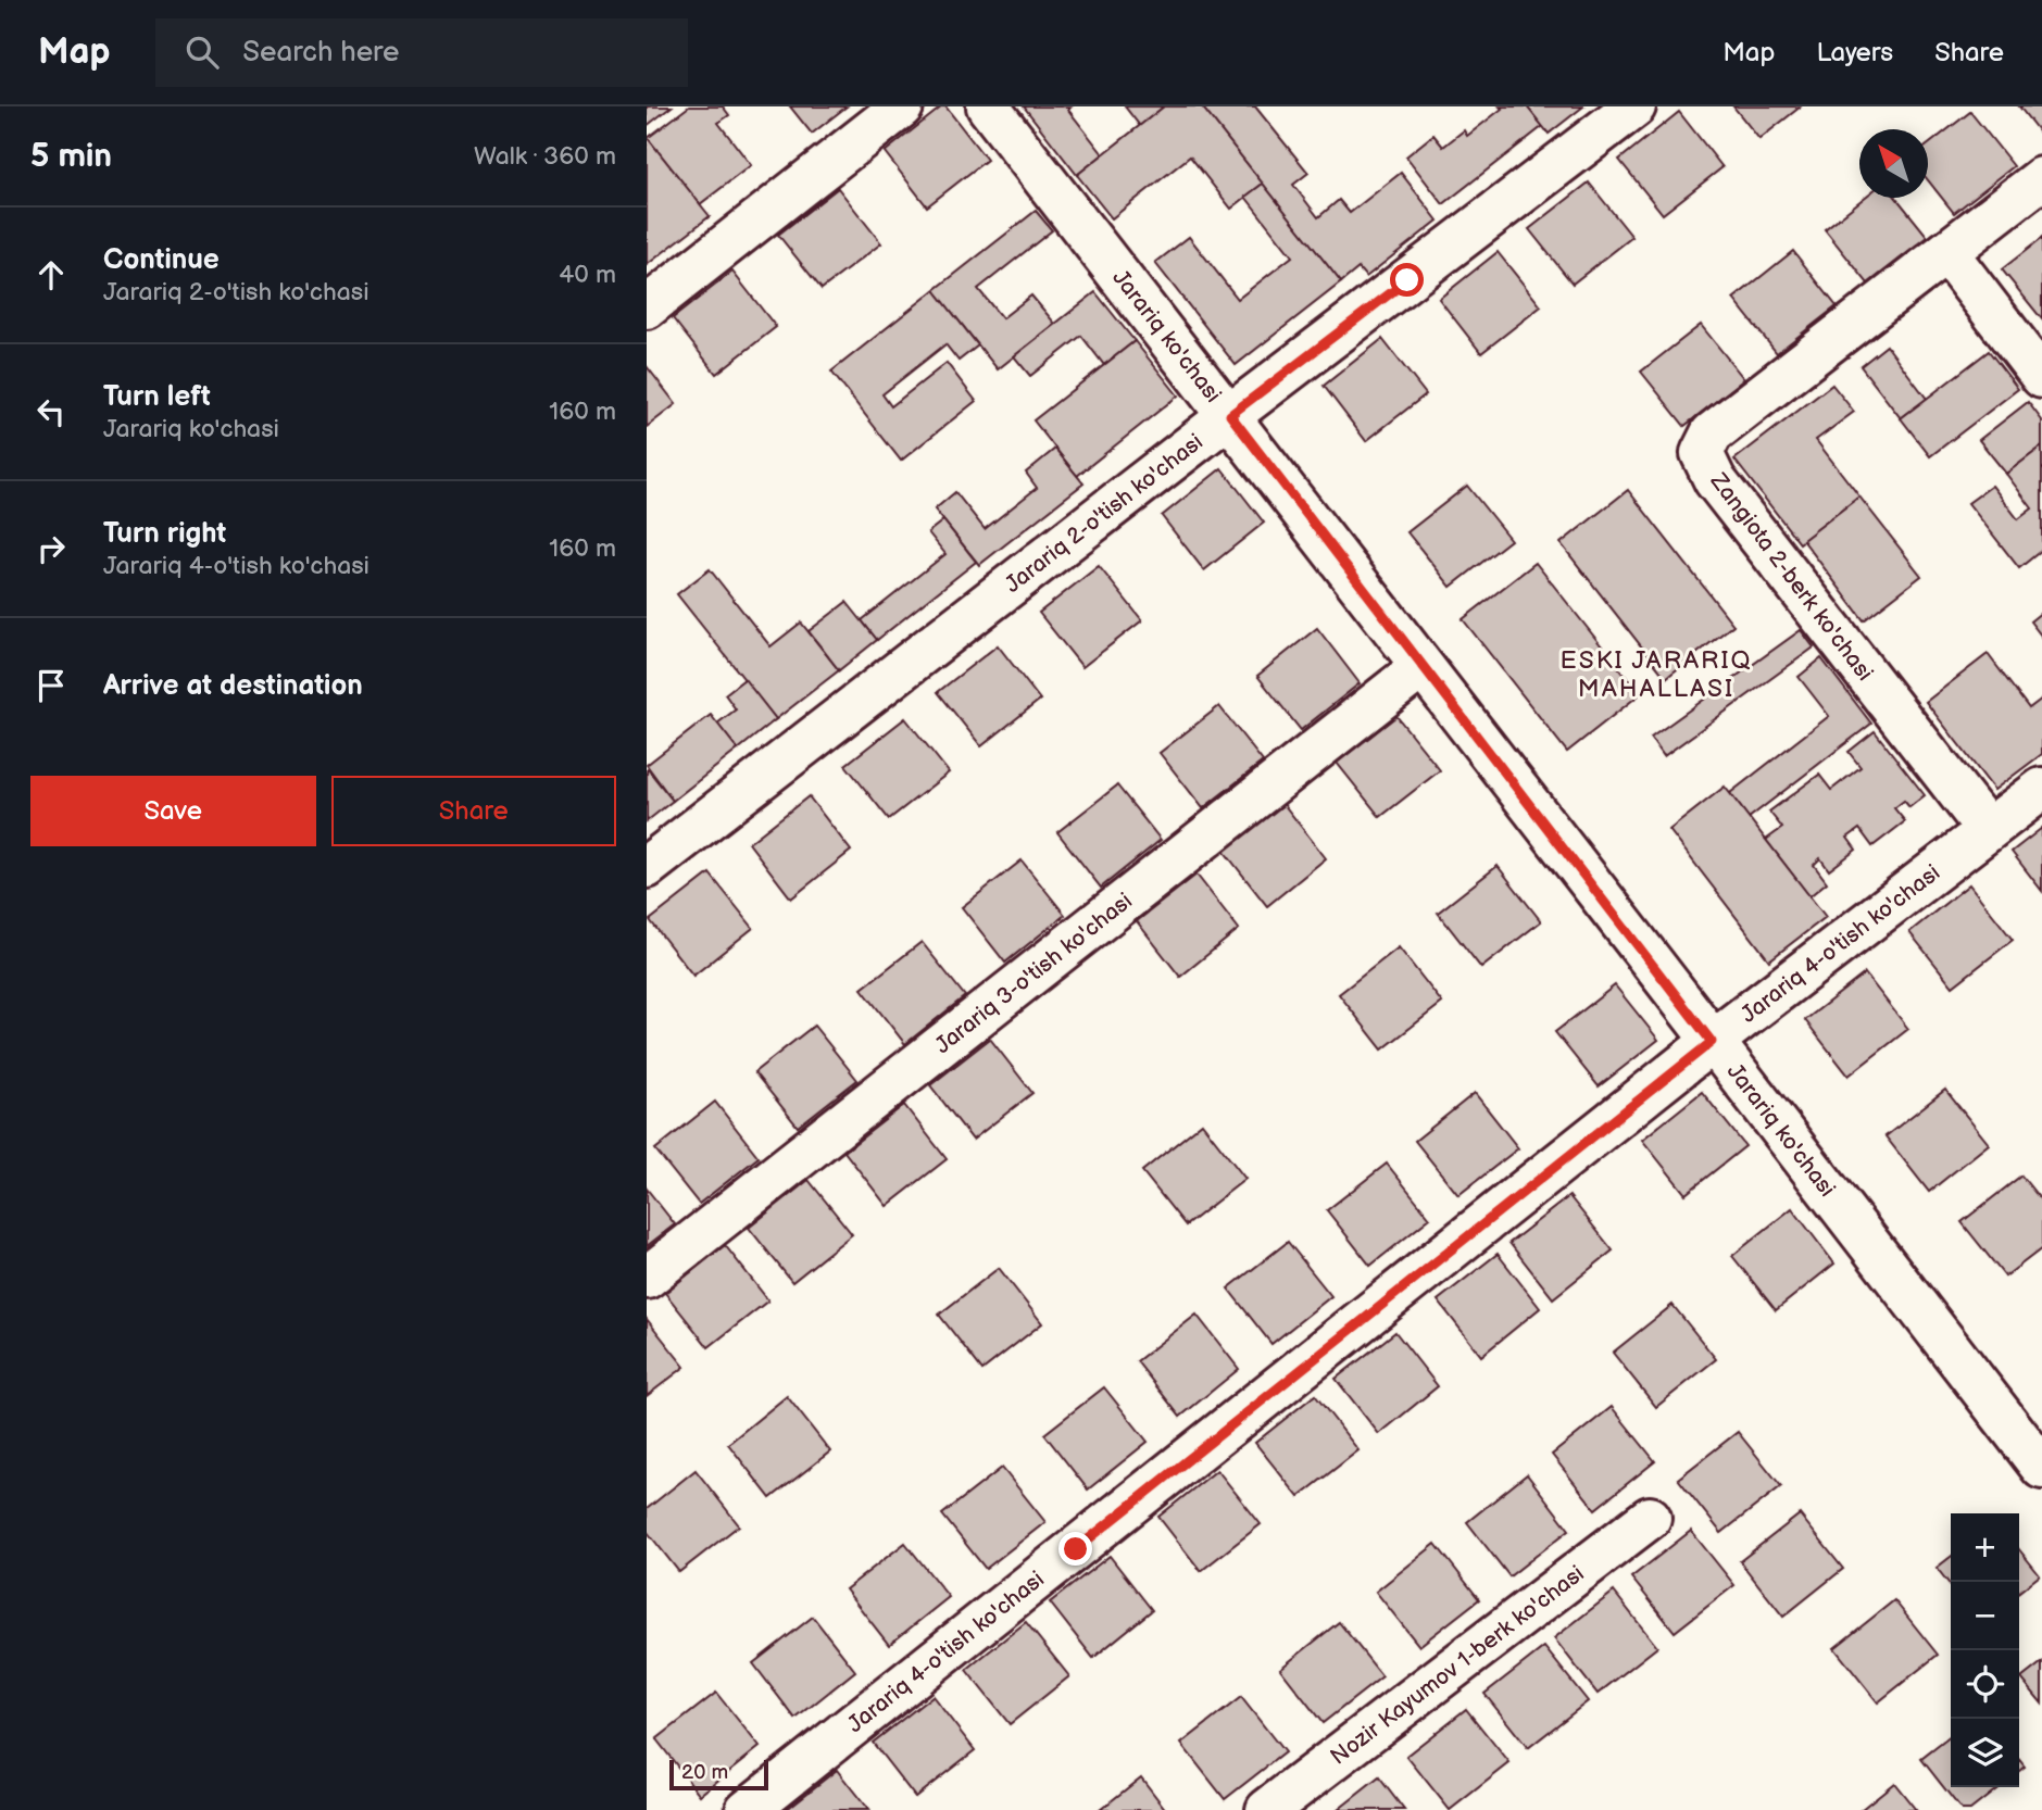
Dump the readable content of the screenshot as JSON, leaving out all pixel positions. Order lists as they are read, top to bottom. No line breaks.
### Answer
{"streets":{"street":["Jarariq ko'chasi","Jarariq 2-o'tish ko'chasi","Zangiota 2-berk ko'chasi","Jarariq 4-o'tish ko'chasi","Jarariq 3-o'tish ko'chasi","Nozir Kayumov 1-berk ko'chasi"]},"crossings":[["Jarariq ko'chasi","Jarariq 2-o'tish ko'chasi"],["Jarariq ko'chasi","Jarariq 4-o'tish ko'chasi"],["Jarariq ko'chasi","Jarariq 3-o'tish ko'chasi"],["Zangiota 2-berk ko'chasi","Jarariq 4-o'tish ko'chasi"]],"districts":["ESKI JARARIQ MAHALLASI"],"scale_bar":"20 m","north":"top left","page":{"header":"Map","search":"Search here","nav":["Map","Layers","Share"],"heading":["5 min","Walk · 360 m"],"list":[["Continue","Jarariq 2-o'tish ko'chasi","40 m"],["Turn left","Jarariq ko'chasi","160 m"],["Turn right","Jarariq 4-o'tish ko'chasi","160 m"],"Arrive at destination"],"buttons":["Save","Share"],"map_buttons":["+","−"],"scale":"20 m"}}
